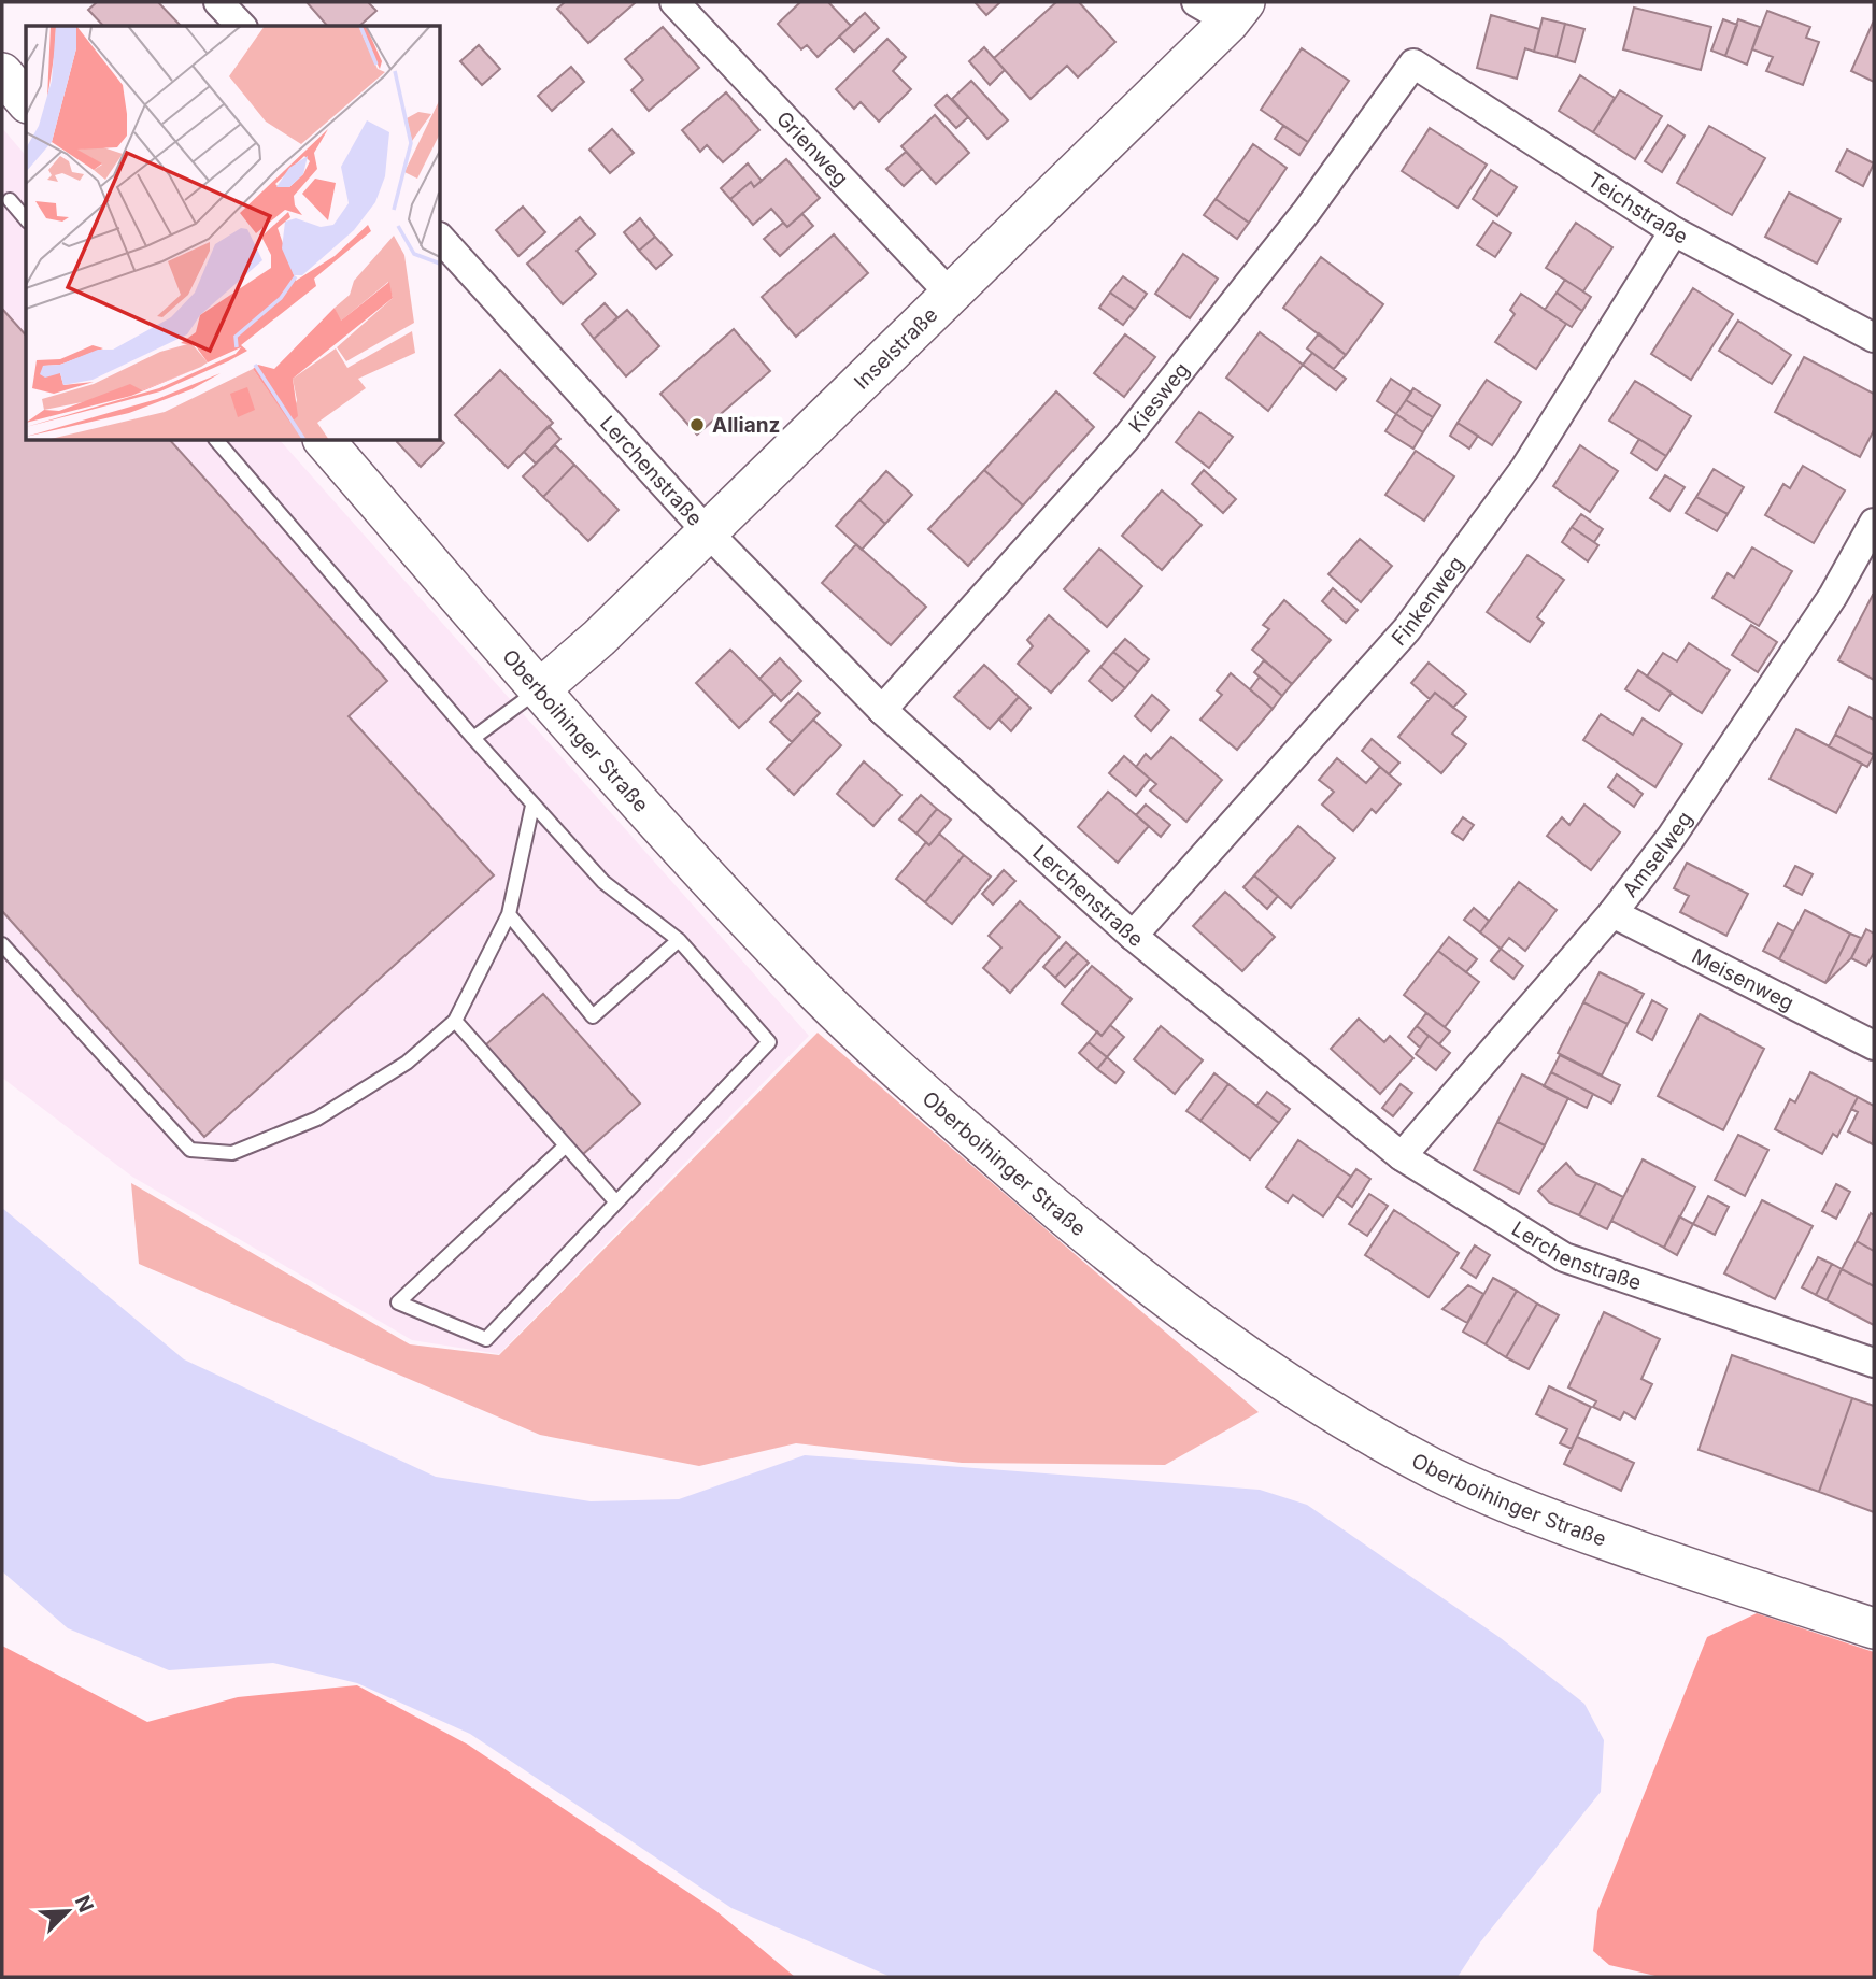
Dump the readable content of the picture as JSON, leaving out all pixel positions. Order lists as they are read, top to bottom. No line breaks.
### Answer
{"streets":{"main road":["Inselstraße","Oberboihinger Straße"],"street":["Grienweg","Teichstraße","Kiesweg","Lerchenstraße","Finkenweg","Amselweg","Meisenweg"]},"crossings":[["Grienweg","Inselstraße"],["Teichstraße","Kiesweg"],["Teichstraße","Finkenweg"],["Inselstraße","Lerchenstraße"],["Inselstraße","Oberboihinger Straße"],["Kiesweg","Lerchenstraße"],["Lerchenstraße","Finkenweg"],["Lerchenstraße","Amselweg"],["Amselweg","Meisenweg"]],"places":["Allianz"],"north":"top right"}
